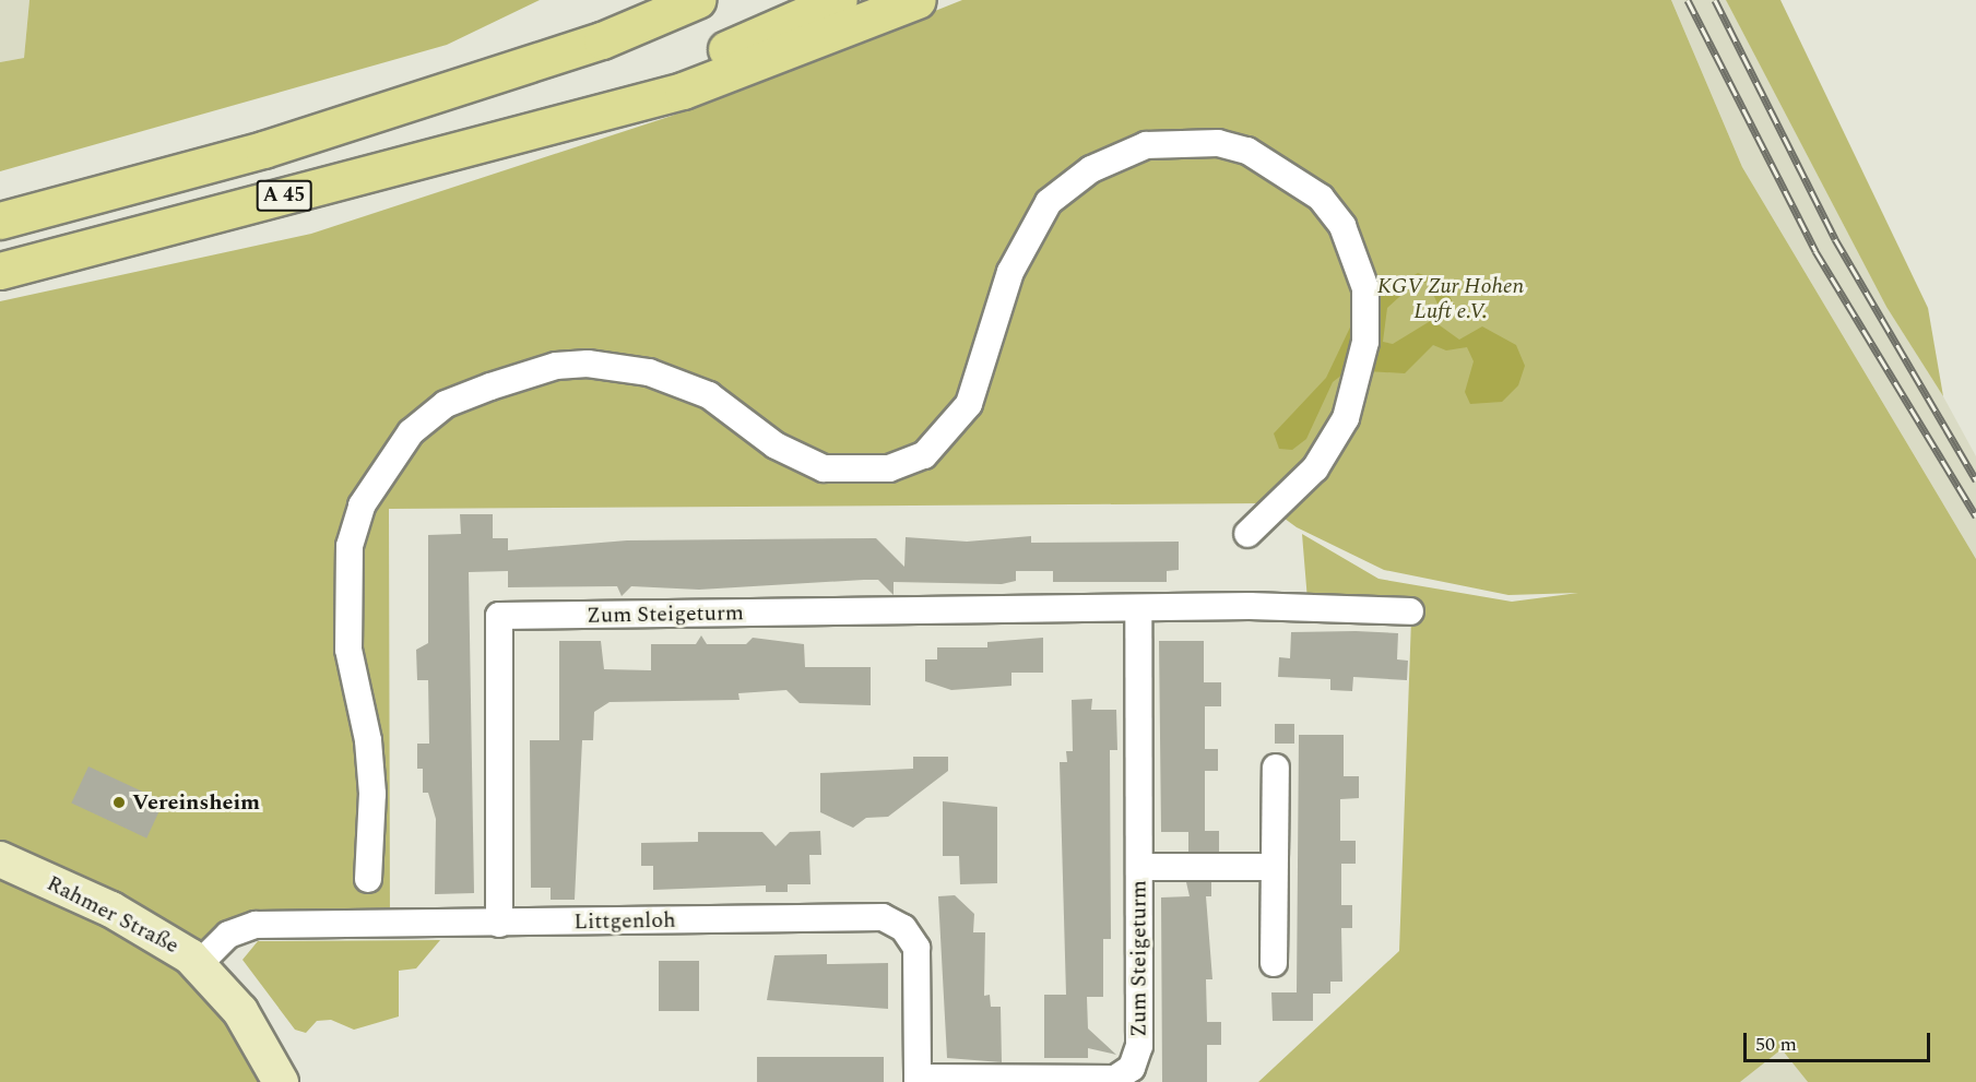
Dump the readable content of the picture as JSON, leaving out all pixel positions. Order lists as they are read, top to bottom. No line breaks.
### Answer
{"streets":{"highway":["A 45"],"main road":["Rahmer Straße"],"street":["Zum Steigeturm","Littgenloh"]},"crossings":[["Zum Steigeturm","Littgenloh"],["Rahmer Straße","Littgenloh"]],"parks":["KGV Zur Hohen Luft e.V."],"places":["Vereinsheim"],"scale_bar":"50 m"}
